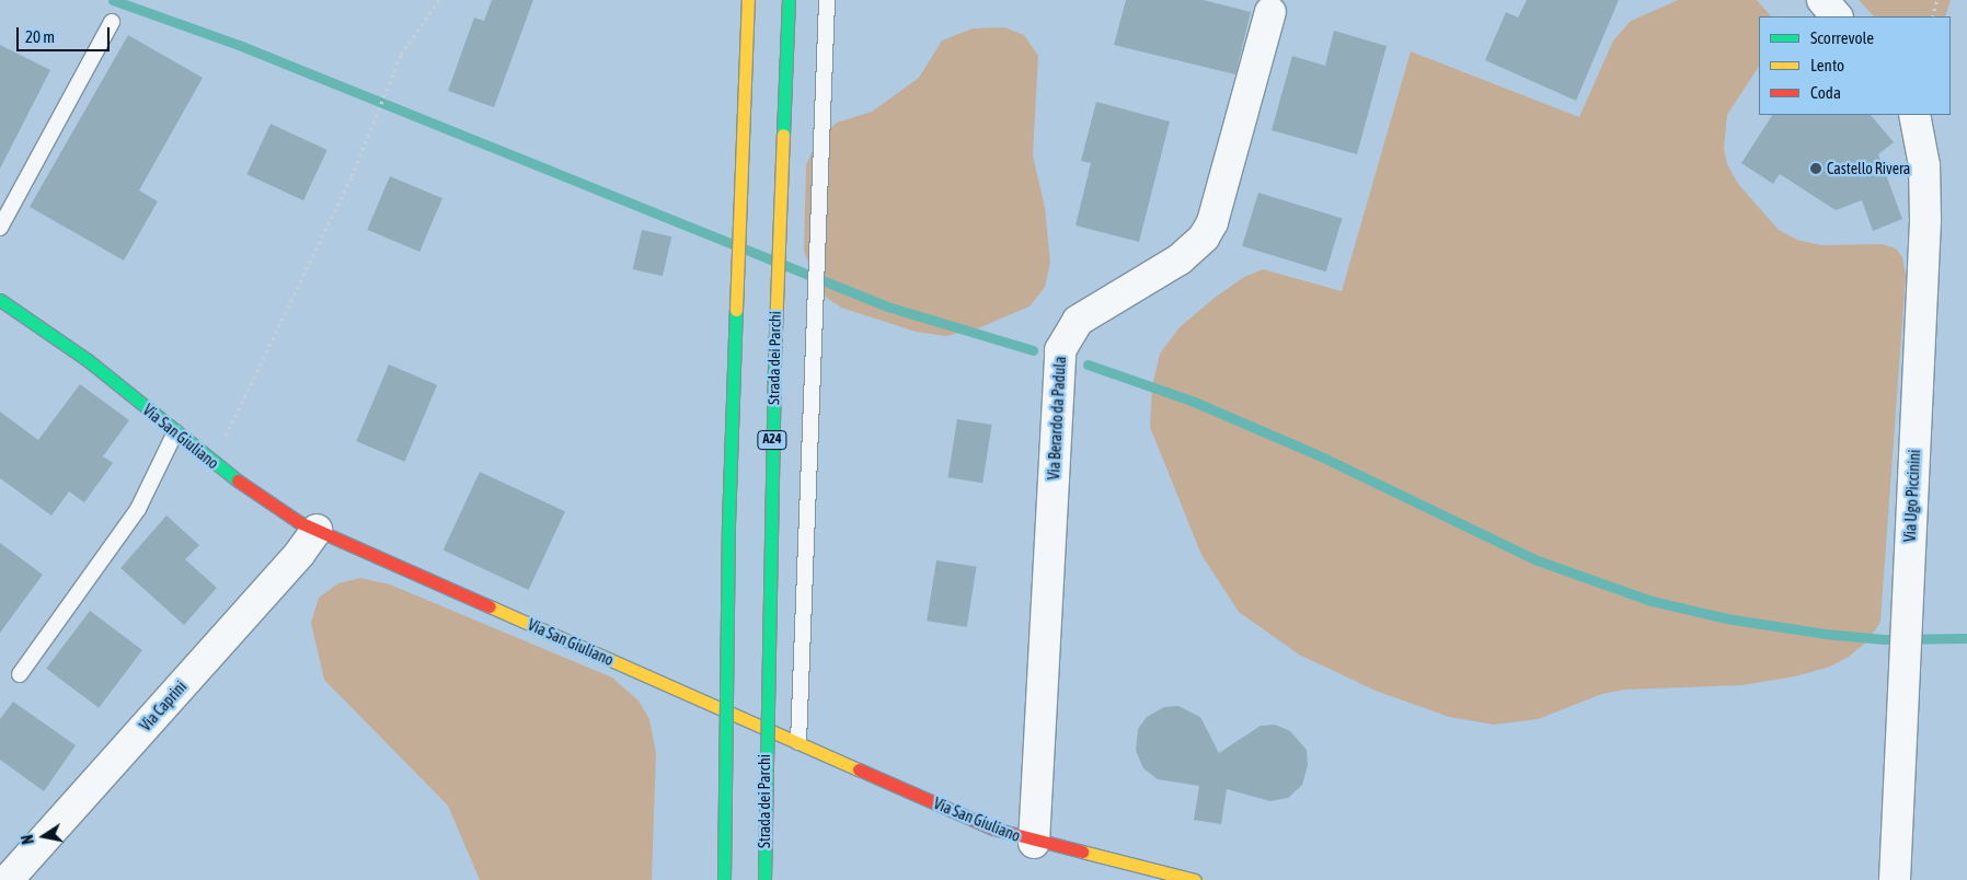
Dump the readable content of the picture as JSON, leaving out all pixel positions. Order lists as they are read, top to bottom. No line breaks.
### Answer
{"streets":{"main road":["Strada dei Parchi","Via San Giuliano","A24"],"street":["Via Berardo da Padula","Via Ugo Piccinini","Via Caprini"]},"crossings":[["Via Berardo da Padula","Via San Giuliano"],["Via San Giuliano","Via Caprini"]],"places":["Castello Rivera"],"legend":["Scorrevole","Lento","Coda"],"scale_bar":"20 m","north":"left"}
